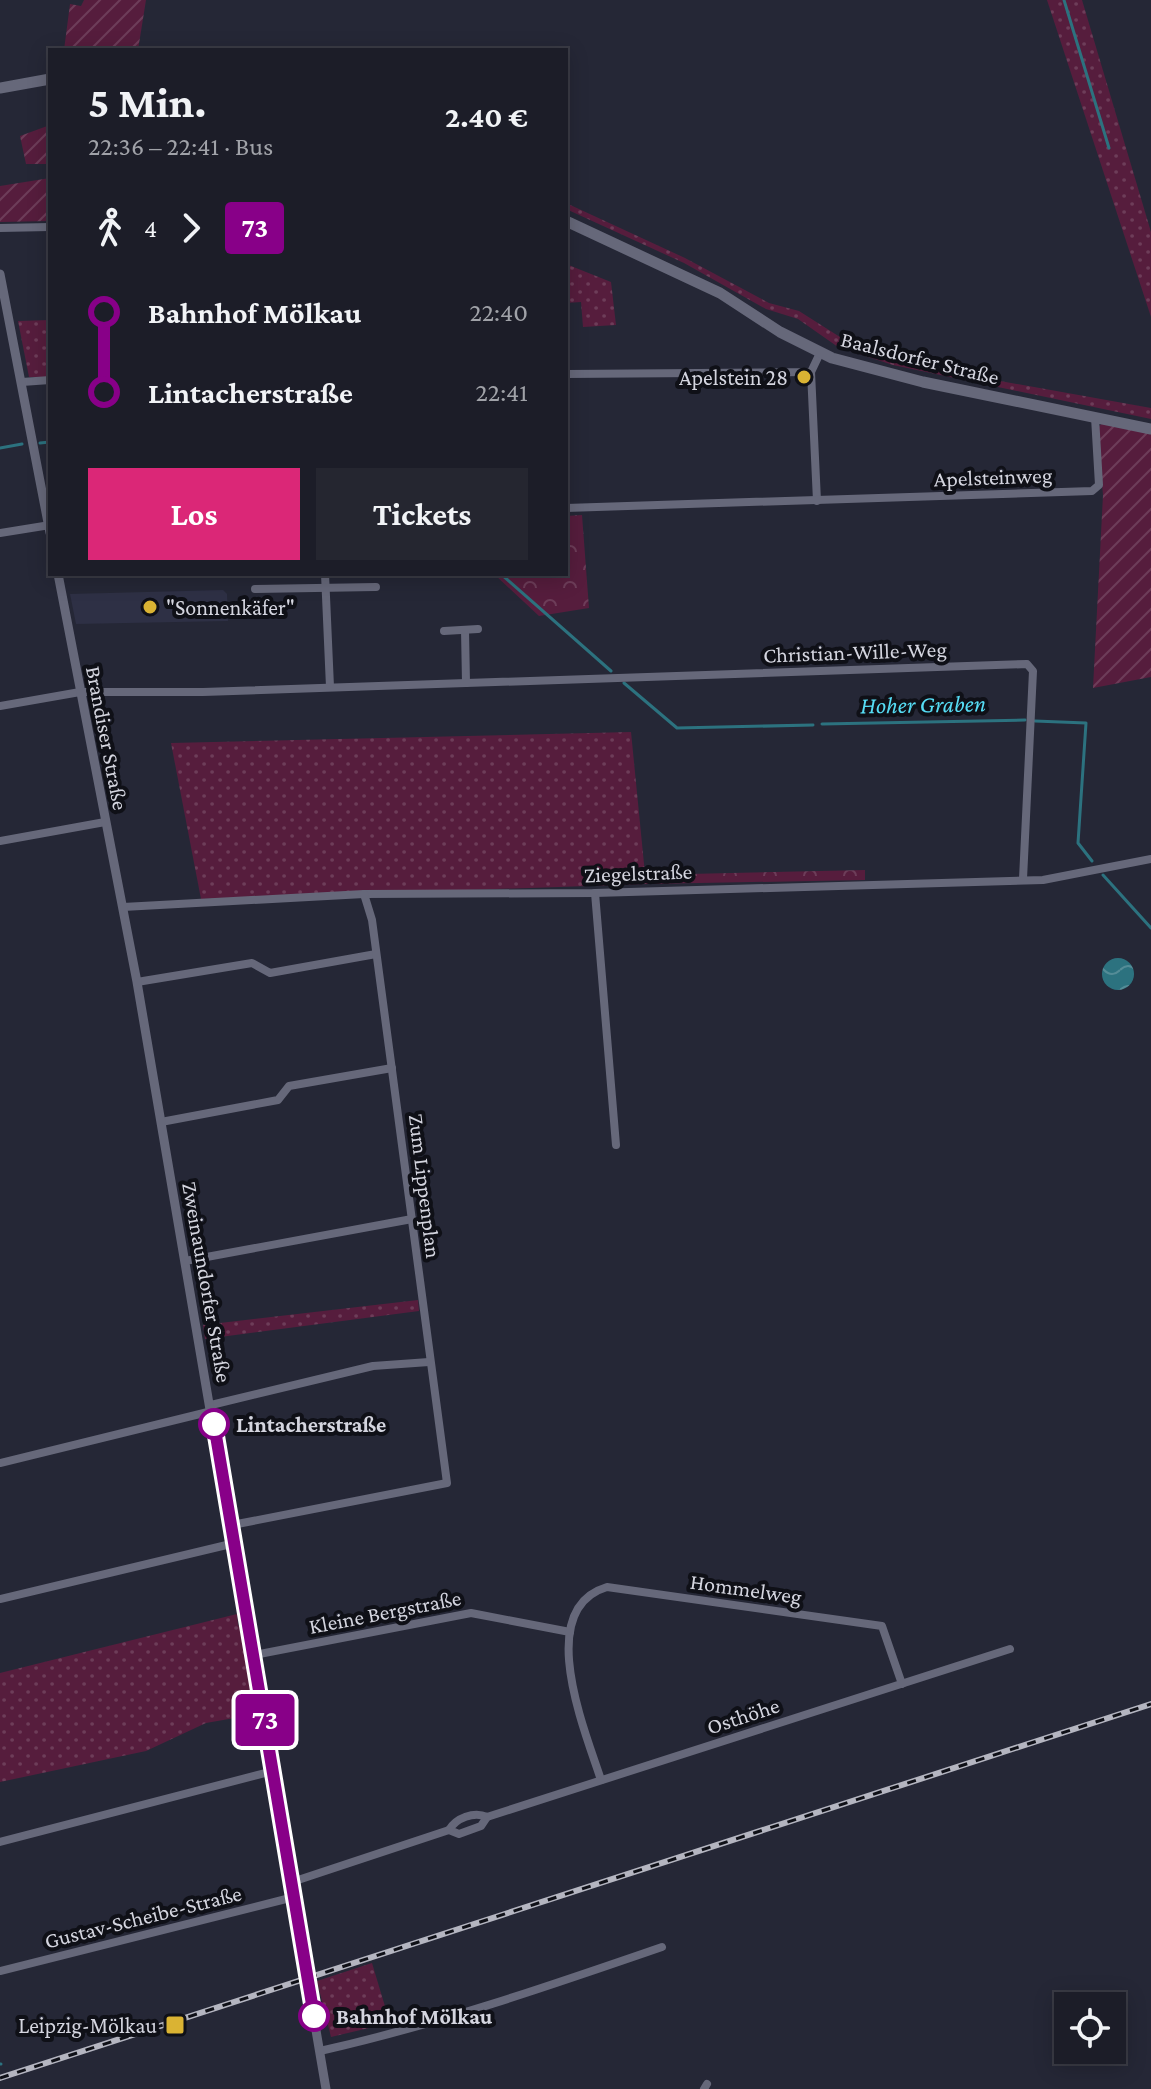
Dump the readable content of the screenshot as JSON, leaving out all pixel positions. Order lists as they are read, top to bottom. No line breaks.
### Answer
{"streets":{"main road":["Baalsdorfer Straße"],"street":["Apelsteinweg","Christian-Wille-Weg","Brandiser Straße","Ziegelstraße","Zum Lippenplan","Zweinaundorfer Straße","Hommelweg","Kleine Bergstraße","Osthöhe","Gustav-Scheibe-Straße"]},"crossings":[["Baalsdorfer Straße","Apelsteinweg"],["Christian-Wille-Weg","Brandiser Straße"],["Christian-Wille-Weg","Ziegelstraße"],["Brandiser Straße","Ziegelstraße"],["Brandiser Straße","Zweinaundorfer Straße"],["Ziegelstraße","Zum Lippenplan"],["Ziegelstraße","Zweinaundorfer Straße"],["Zum Lippenplan","Zweinaundorfer Straße"],["Zweinaundorfer Straße","Kleine Bergstraße"],["Zweinaundorfer Straße","Osthöhe"],["Zweinaundorfer Straße","Gustav-Scheibe-Straße"],["Hommelweg","Kleine Bergstraße"],["Hommelweg","Osthöhe"]],"water":["Hoher Graben"],"places":{"other":["Apelstein 28","\"Sonnenkäfer\"","Lintacherstraße","Bahnhof Mölkau"],"transit":["Leipzig-Mölkau"]},"lines":["bus line 73"],"page":{"on_map":"73","heading":["5 Min.","22:36 – 22:41 · Bus","2.40 €"],"legs":["4","73"],"list":[{"name":"Bahnhof Mölkau","value":"22:40"},{"name":"Lintacherstraße","value":"22:41"}],"buttons":["Los","Tickets"]}}
